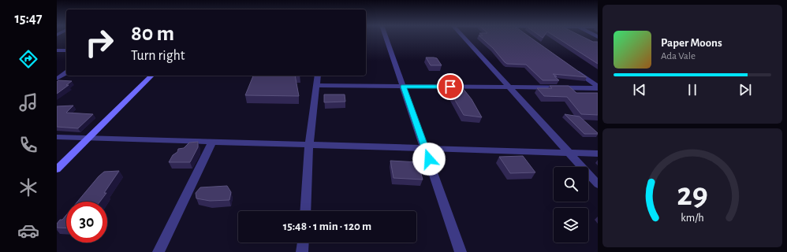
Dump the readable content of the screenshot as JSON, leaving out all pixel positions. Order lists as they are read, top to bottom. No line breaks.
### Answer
{"page":{"tabs":"15:47","turn":["80 m","Turn right"],"song":["Paper Moons","Ada Vale"],"limit":"30","trip":"15:48 · 1 min · 120 m","gauge":["29","km/h"]}}
